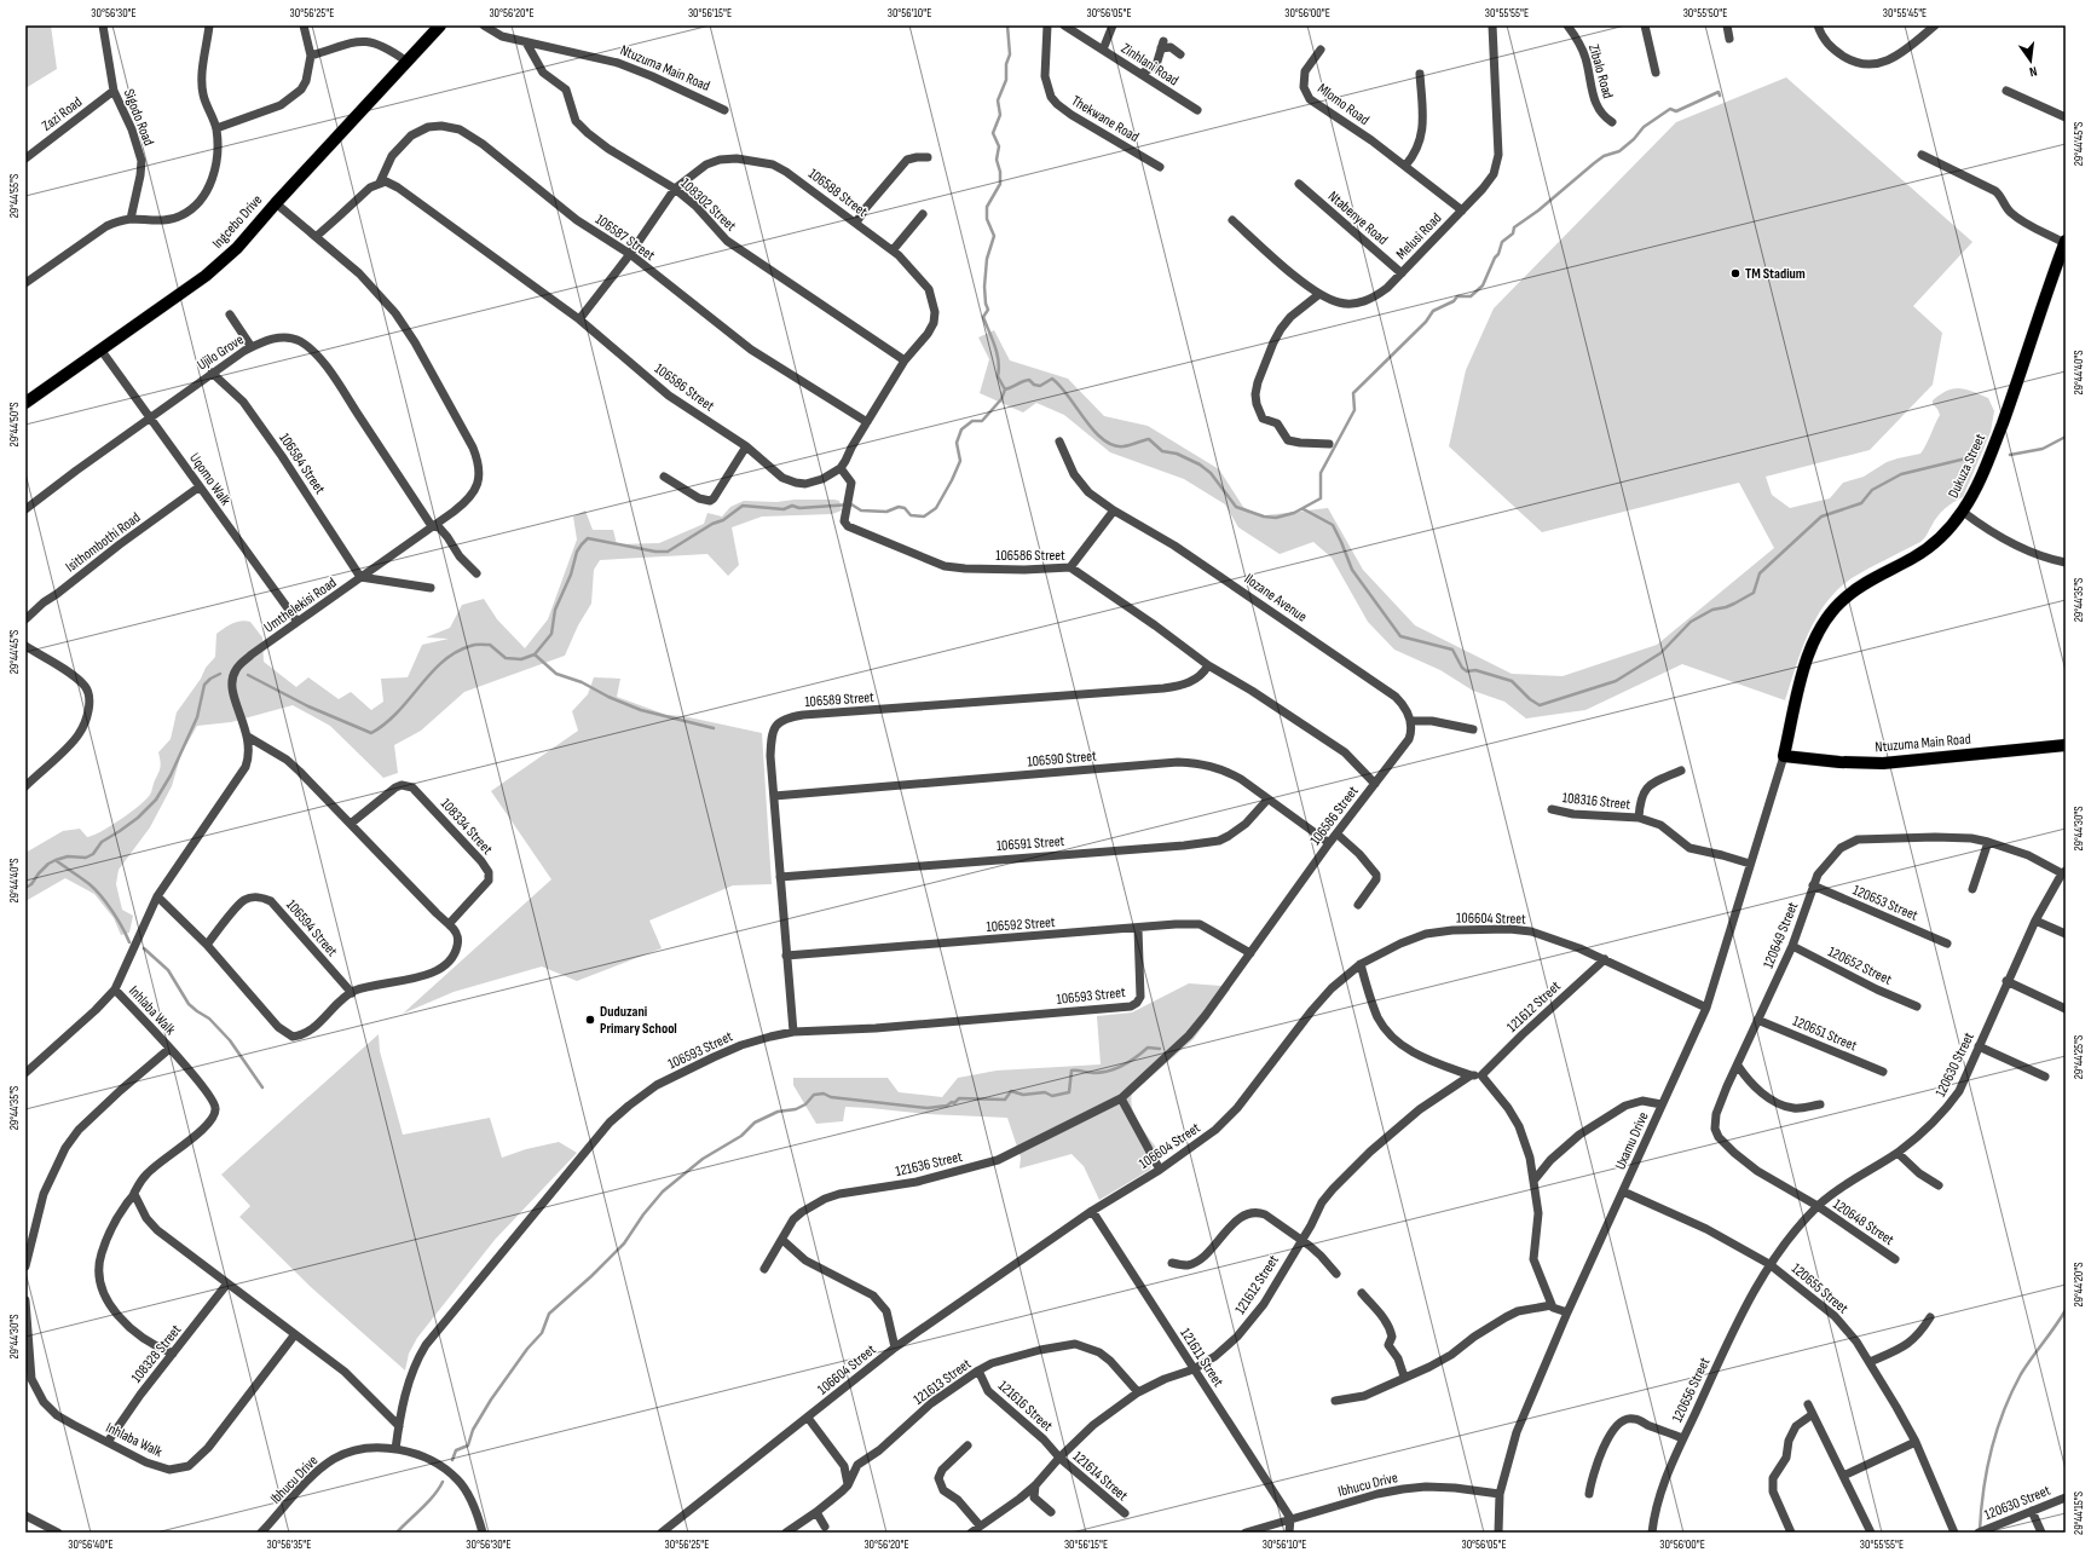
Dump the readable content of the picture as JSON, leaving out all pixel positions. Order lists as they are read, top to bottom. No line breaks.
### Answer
{"streets":{"main road":["Ntuzuma Main Road","Ingcebo Drive","Dukuza Street"],"street":["Zinhlani Road","Zibalo Road","Mlomo Road","Zazi Road","Sigodo Road","Thekwane Road","106588 Street","108302 Street","Ntabenye Road","Melusi Road","106587 Street","Ujilo Grove","106586 Street","106584 Street","Uqomo Walk","Isithombothi Road","Ilozane Avenue","Umthelekisi Road","106589 Street","106590 Street","108316 Street","108334 Street","106591 Street","120653 Street","106604 Street","106592 Street","106594 Street","120649 Street","120652 Street","106593 Street","121612 Street","Inhlaba Walk","120651 Street","120630 Street","Uxamu Drive","121636 Street","120648 Street","120655 Street","108328 Street","121611 Street","121613 Street","120656 Street","121616 Street","121614 Street","Ibhucu Drive"]},"crossings":[["Ntuzuma Main Road","108302 Street"],["Ntuzuma Main Road","Dukuza Street"],["Ntuzuma Main Road","Uxamu Drive"],["Mlomo Road","Melusi Road"],["Zazi Road","Sigodo Road"],["106588 Street","108302 Street"],["106588 Street","106587 Street"],["106588 Street","106586 Street"],["Ntabenye Road","Melusi Road"],["Ingcebo Drive","Uqomo Walk"],["Ingcebo Drive","Umthelekisi Road"],["106587 Street","106586 Street"],["Ujilo Grove","106584 Street"],["Ujilo Grove","Uqomo Walk"],["Ujilo Grove","Umthelekisi Road"],["106586 Street","106589 Street"],["106586 Street","106590 Street"],["106586 Street","106592 Street"],["106586 Street","121636 Street"],["106584 Street","Umthelekisi Road"],["Dukuza Street","Uxamu Drive"],["Uqomo Walk","Isithombothi Road"],["Uqomo Walk","Umthelekisi Road"],["Umthelekisi Road","Inhlaba Walk"],["106589 Street","106590 Street"],["106589 Street","106591 Street"],["106589 Street","106592 Street"],["106589 Street","106593 Street"],["106590 Street","106591 Street"],["108316 Street","Uxamu Drive"],["120653 Street","120649 Street"],["106604 Street","121612 Street"],["106604 Street","Uxamu Drive"],["106604 Street","121611 Street"],["106592 Street","106593 Street"],["120649 Street","120652 Street"],["120649 Street","120651 Street"],["120649 Street","120630 Street"],["120649 Street","120648 Street"],["106593 Street","Ibhucu Drive"],["121612 Street","121611 Street"],["121612 Street","121613 Street"],["121612 Street","121616 Street"],["121612 Street","121614 Street"],["Inhlaba Walk","108328 Street"],["120630 Street","120648 Street"],["120630 Street","120655 Street"],["120630 Street","120656 Street"],["Uxamu Drive","120655 Street"],["Uxamu Drive","Ibhucu Drive"],["120655 Street","120656 Street"],["121611 Street","Ibhucu Drive"],["121613 Street","121616 Street"],["121616 Street","121614 Street"]],"places":["TM Stadium","Duduzani Primary School"],"north":"bottom","coordinates":["30°56'30\"E","30°56'25\"E","30°56'20\"E","30°56'15\"E","30°56'10\"E","30°56'05\"E","30°56'00\"E","30°55'55\"E","30°55'50\"E","30°55'45\"E","29°44'45\"S","29°44'55\"S","29°44'40\"S","29°44'50\"S","29°44'35\"S","29°44'30\"S","29°44'25\"S","29°44'20\"S","29°44'15\"S","30°56'40\"E","30°56'35\"E"]}
